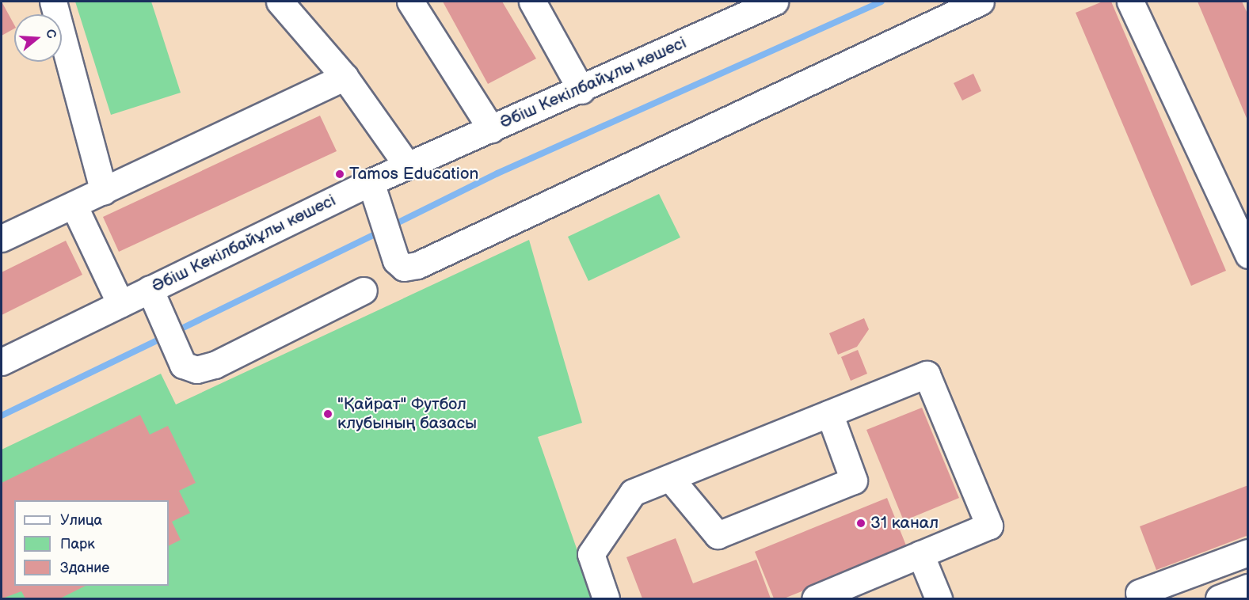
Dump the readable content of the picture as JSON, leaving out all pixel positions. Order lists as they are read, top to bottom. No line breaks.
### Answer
{"streets":{"street":["Әбіш Кекілбайұлы көшесі"]},"places":["Tamos Education","\"Қайрат\" Футбол клубының базасы","31 канал"],"legend":["Улица","Парк","Здание"],"north":"right"}
